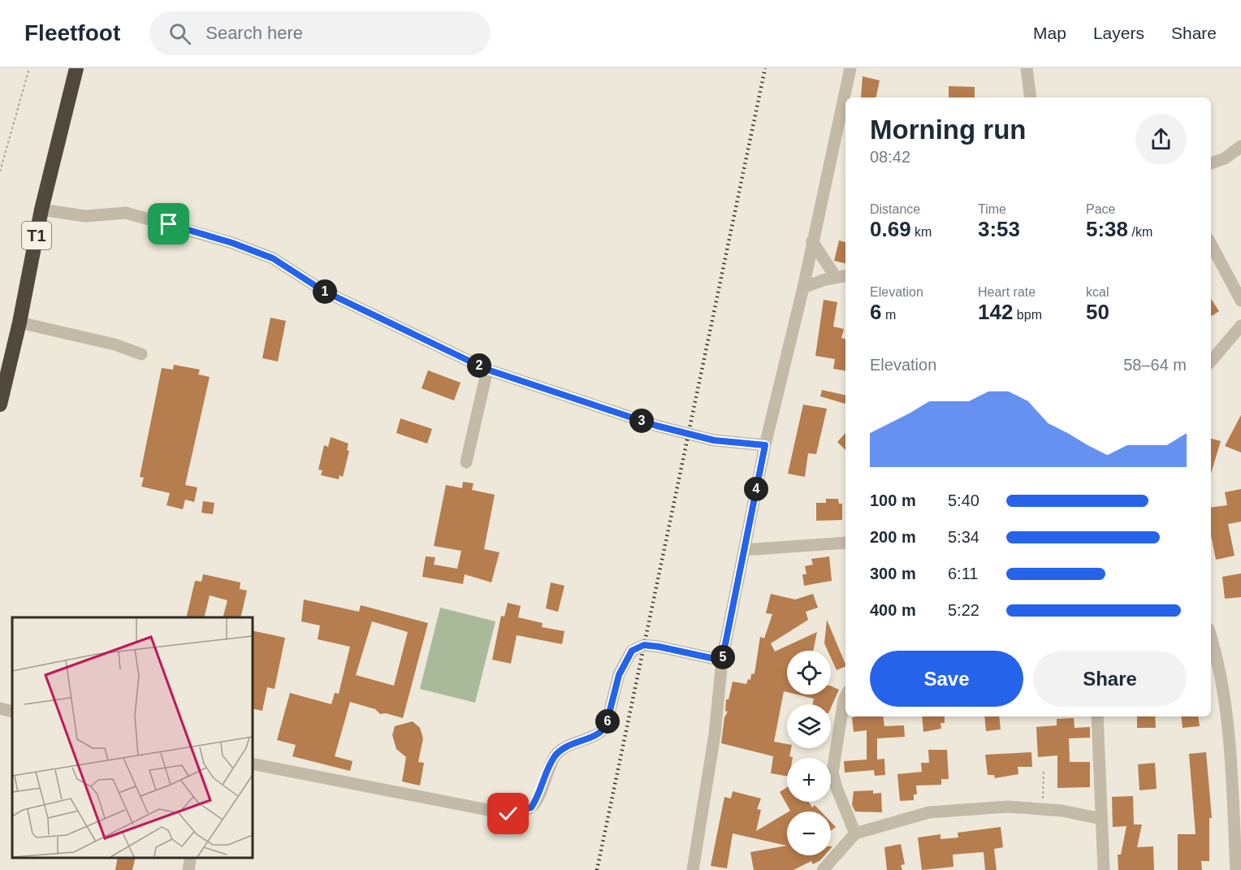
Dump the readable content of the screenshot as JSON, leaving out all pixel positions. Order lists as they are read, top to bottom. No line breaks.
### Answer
{"streets":{"highway":["T1"]},"page":{"header":"Fleetfoot","search":"Search here","nav":["Map","Layers","Share"],"heading":["Morning run","08:42"],"stats":[["Distance","0.69 km"],["Time","3:53"],["Pace","5:38 /km"],["Elevation","6 m"],["Heart rate","142 bpm"],["kcal","50"]],"pins":["1","2","3","4","5","6"],"chart":["Elevation","58–64 m"],"list":[{"name":"100 m","note":"5:40"},{"name":"200 m","note":"5:34"},{"name":"300 m","note":"6:11"},{"name":"400 m","note":"5:22"}],"buttons":["Save","Share"],"map_buttons":["+","−"]}}
